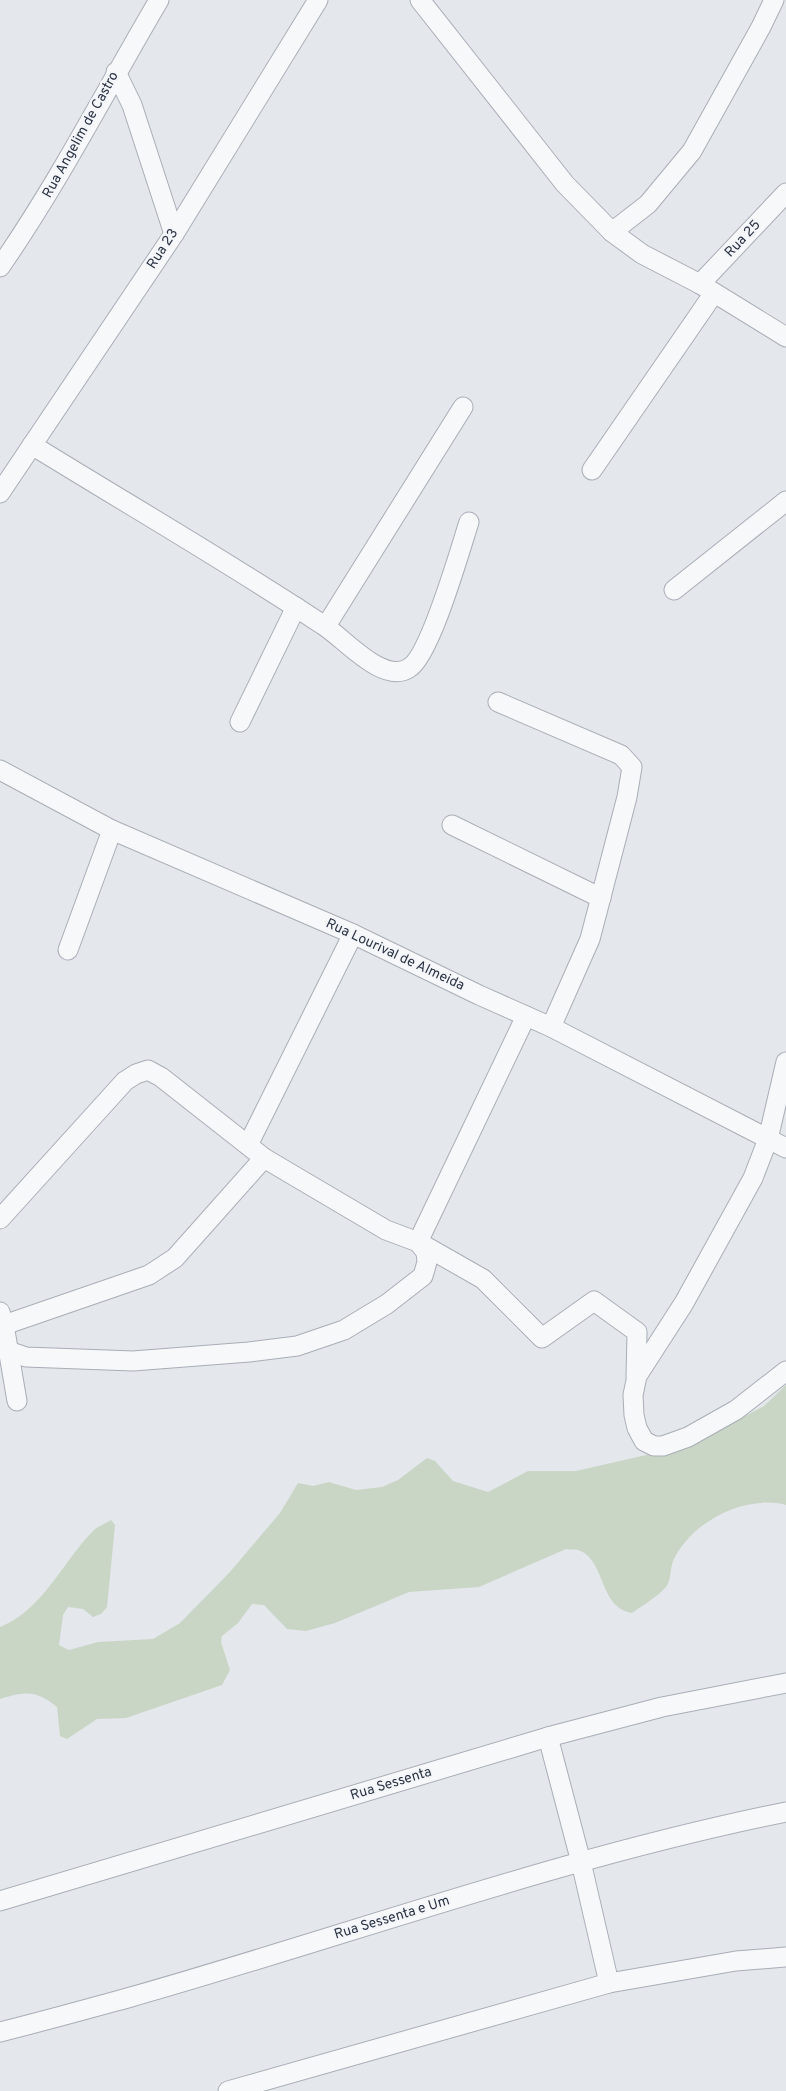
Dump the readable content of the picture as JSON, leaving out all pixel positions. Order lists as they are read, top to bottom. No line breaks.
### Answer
{"streets":{"street":["Rua Angelim de Castro","Rua 25","Rua 23","Rua Lourival de Almeida","Rua Sessenta","Rua Sessenta e Um"]}}
